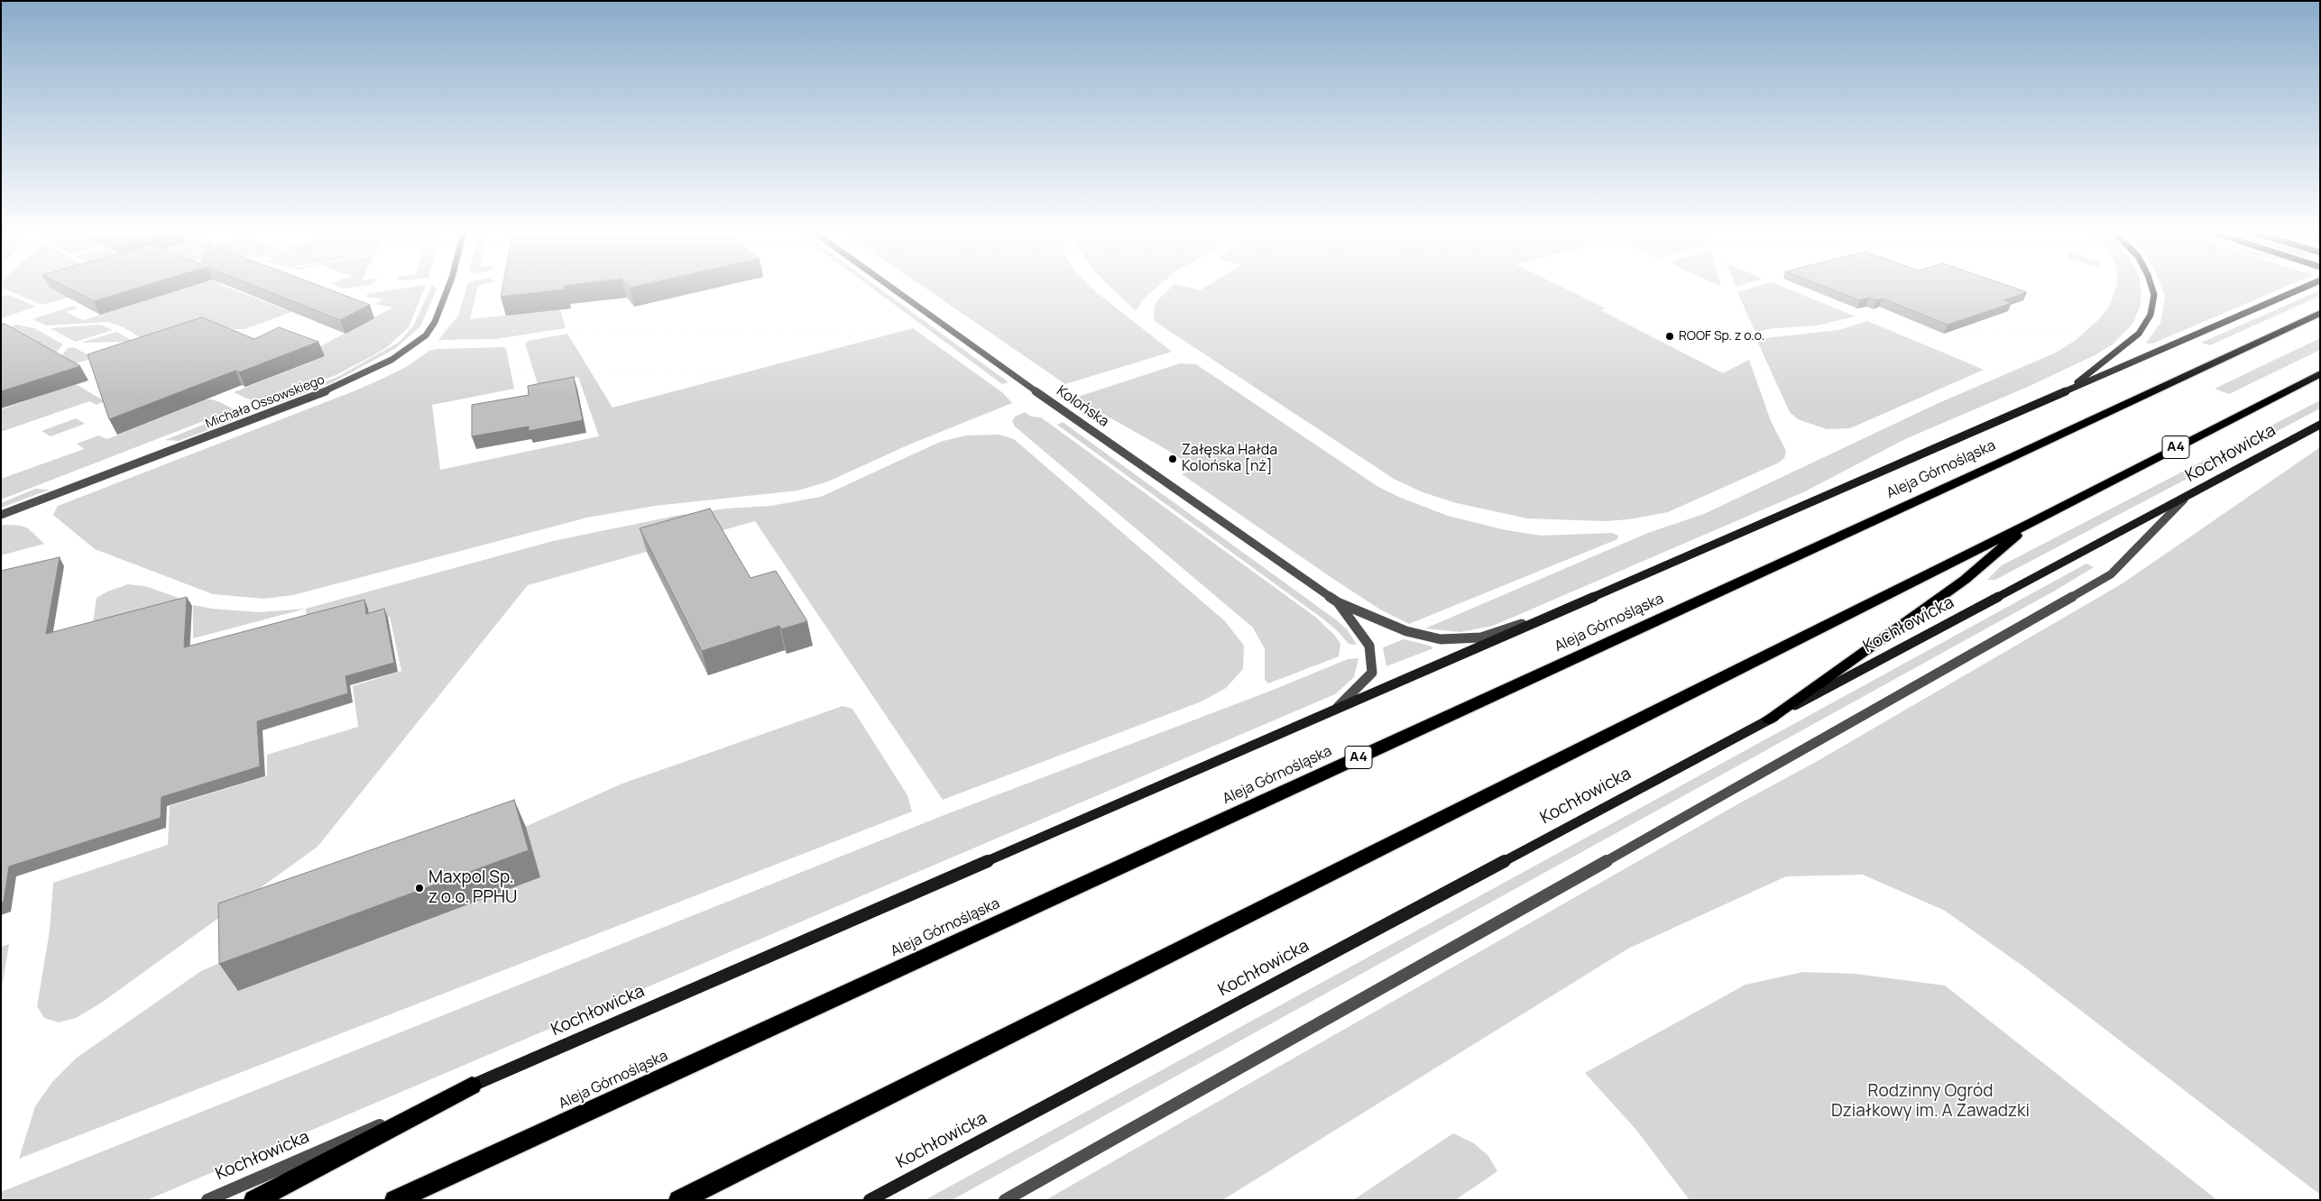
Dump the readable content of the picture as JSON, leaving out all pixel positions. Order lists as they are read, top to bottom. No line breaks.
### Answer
{"streets":{"highway":["A4","Aleja Górnośląska"],"main road":["Kochłowicka"],"street":["Michała Ossowskiego","Kolońska"]},"parks":["Rodzinny Ogród Działkowy im. A Zawadzki"],"places":["ROOF Sp. z o.o.","Załęska Hałda Kolońska [nż]","Maxpol Sp. z o.o. PPHU"]}
